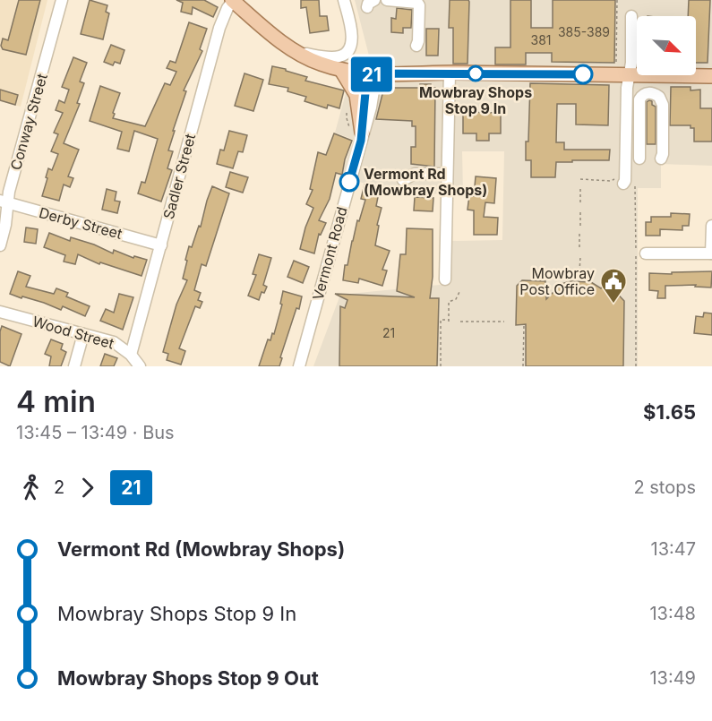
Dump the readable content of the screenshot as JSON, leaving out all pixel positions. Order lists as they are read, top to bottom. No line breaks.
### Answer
{"streets":{"street":["Conway Street","Sadler Street","Derby Street","Vermont Road","Wood Street"]},"crossings":[["Conway Street","Derby Street"],["Sadler Street","Derby Street"],["Sadler Street","Wood Street"]],"places":{"other":["Mowbray Shops Stop 9 In","Vermont Rd (Mowbray Shops)"],"public building":["Mowbray Post Office"]},"lines":["bus line 21"],"house_numbers":["385-389","381","21"],"north":"bottom right","page":{"on_map":"21","heading":["4 min","13:45 – 13:49 · Bus","$1.65"],"legs":["2","21","2 stops"],"list":[{"name":"Vermont Rd (Mowbray Shops)","value":"13:47"},{"name":"Mowbray Shops Stop 9 In","value":"13:48"},{"name":"Mowbray Shops Stop 9 Out","value":"13:49"}]}}
